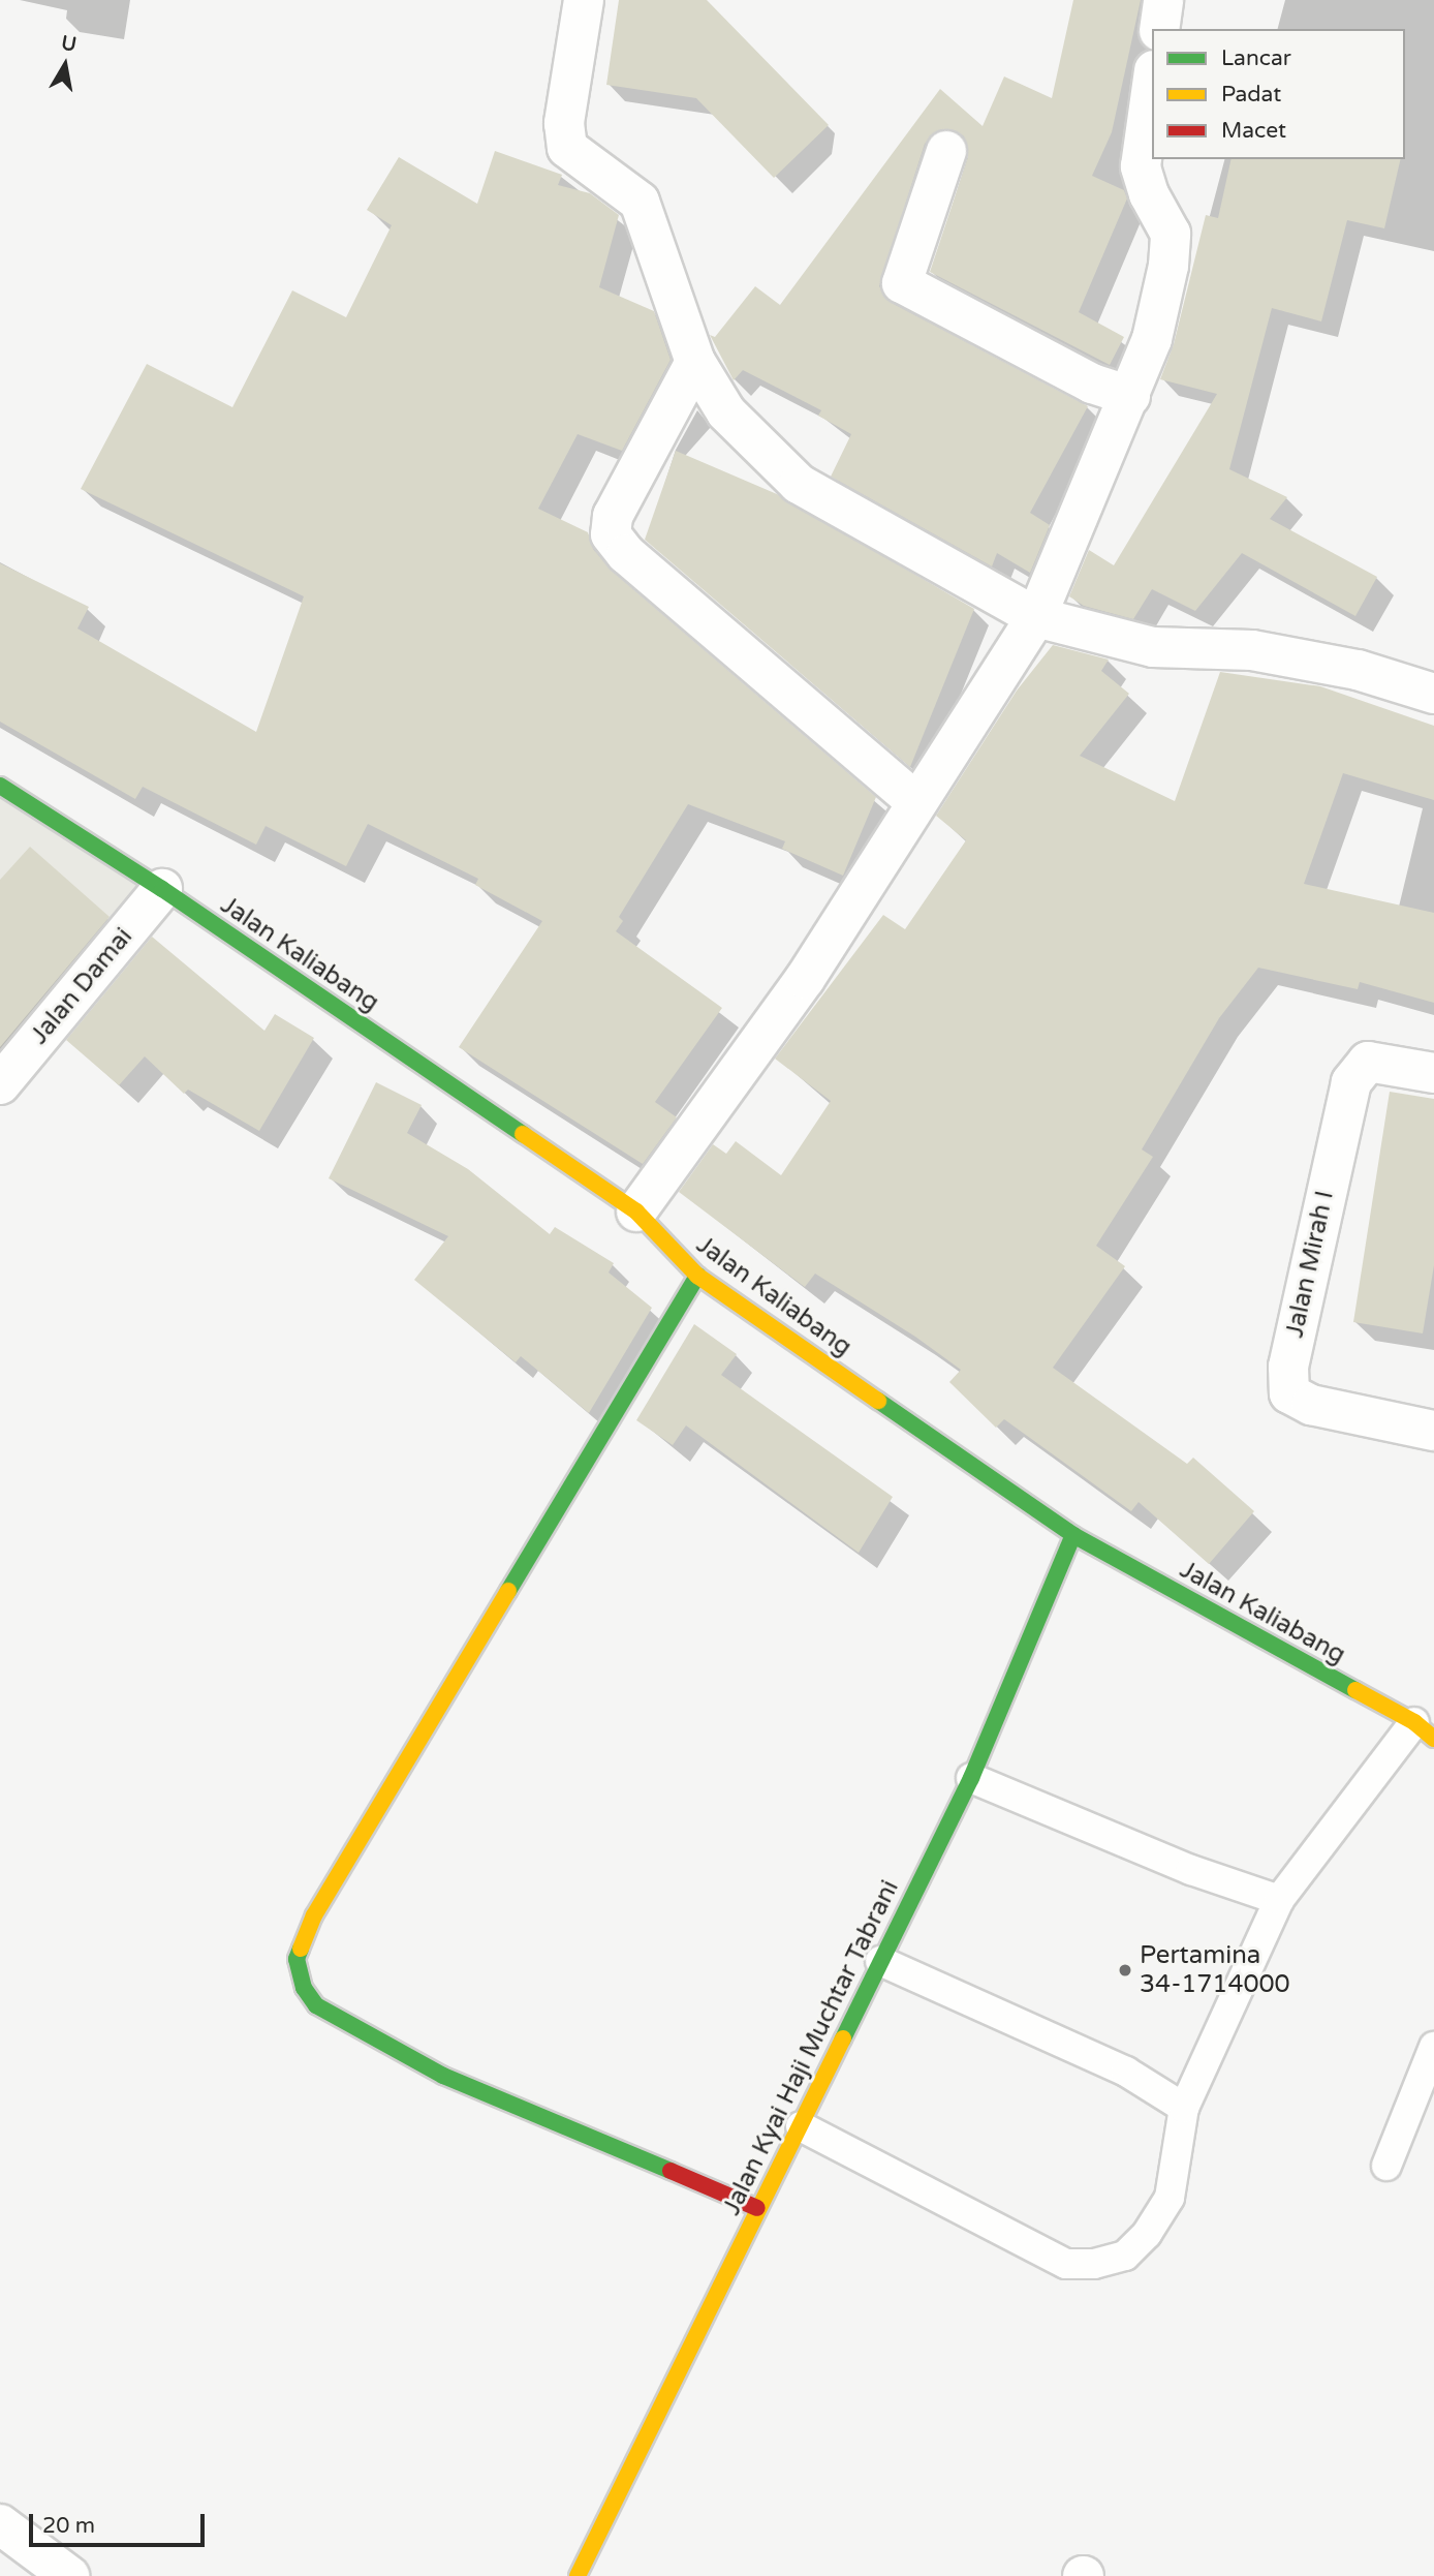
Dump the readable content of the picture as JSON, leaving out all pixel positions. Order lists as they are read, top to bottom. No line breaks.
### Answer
{"streets":{"street":["Jalan Kaliabang","Jalan Damai","Jalan Mirah I","Jalan Kyai Haji Muchtar Tabrani"]},"crossings":[["Jalan Kaliabang","Jalan Damai"],["Jalan Kaliabang","Jalan Kyai Haji Muchtar Tabrani"]],"places":["Pertamina 34-1714000"],"legend":["Lancar","Padat","Macet"],"scale_bar":"20 m","north":"top"}
